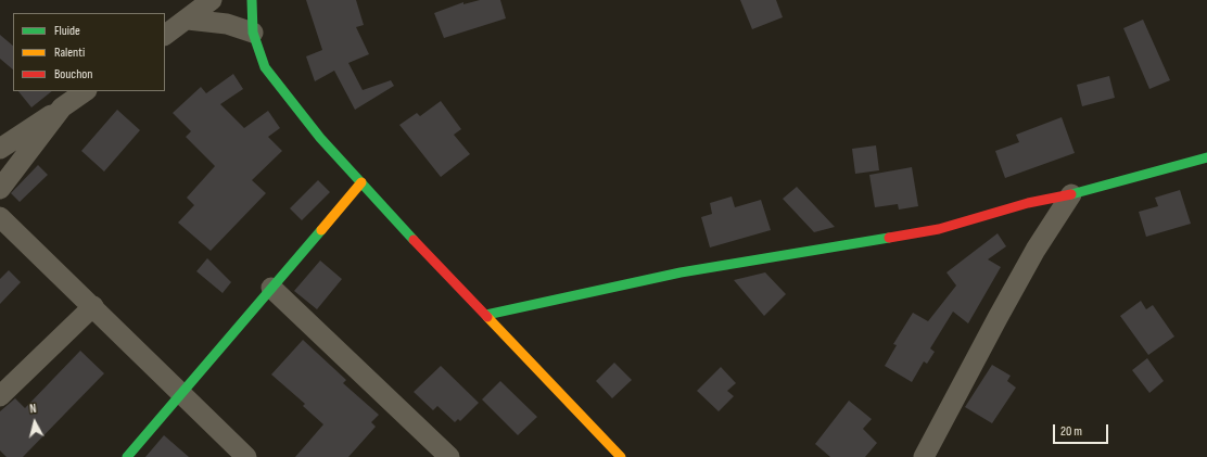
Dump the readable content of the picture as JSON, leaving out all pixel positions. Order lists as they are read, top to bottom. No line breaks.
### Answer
{"legend":["Fluide","Ralenti","Bouchon"],"scale_bar":"20 m","north":"top"}
